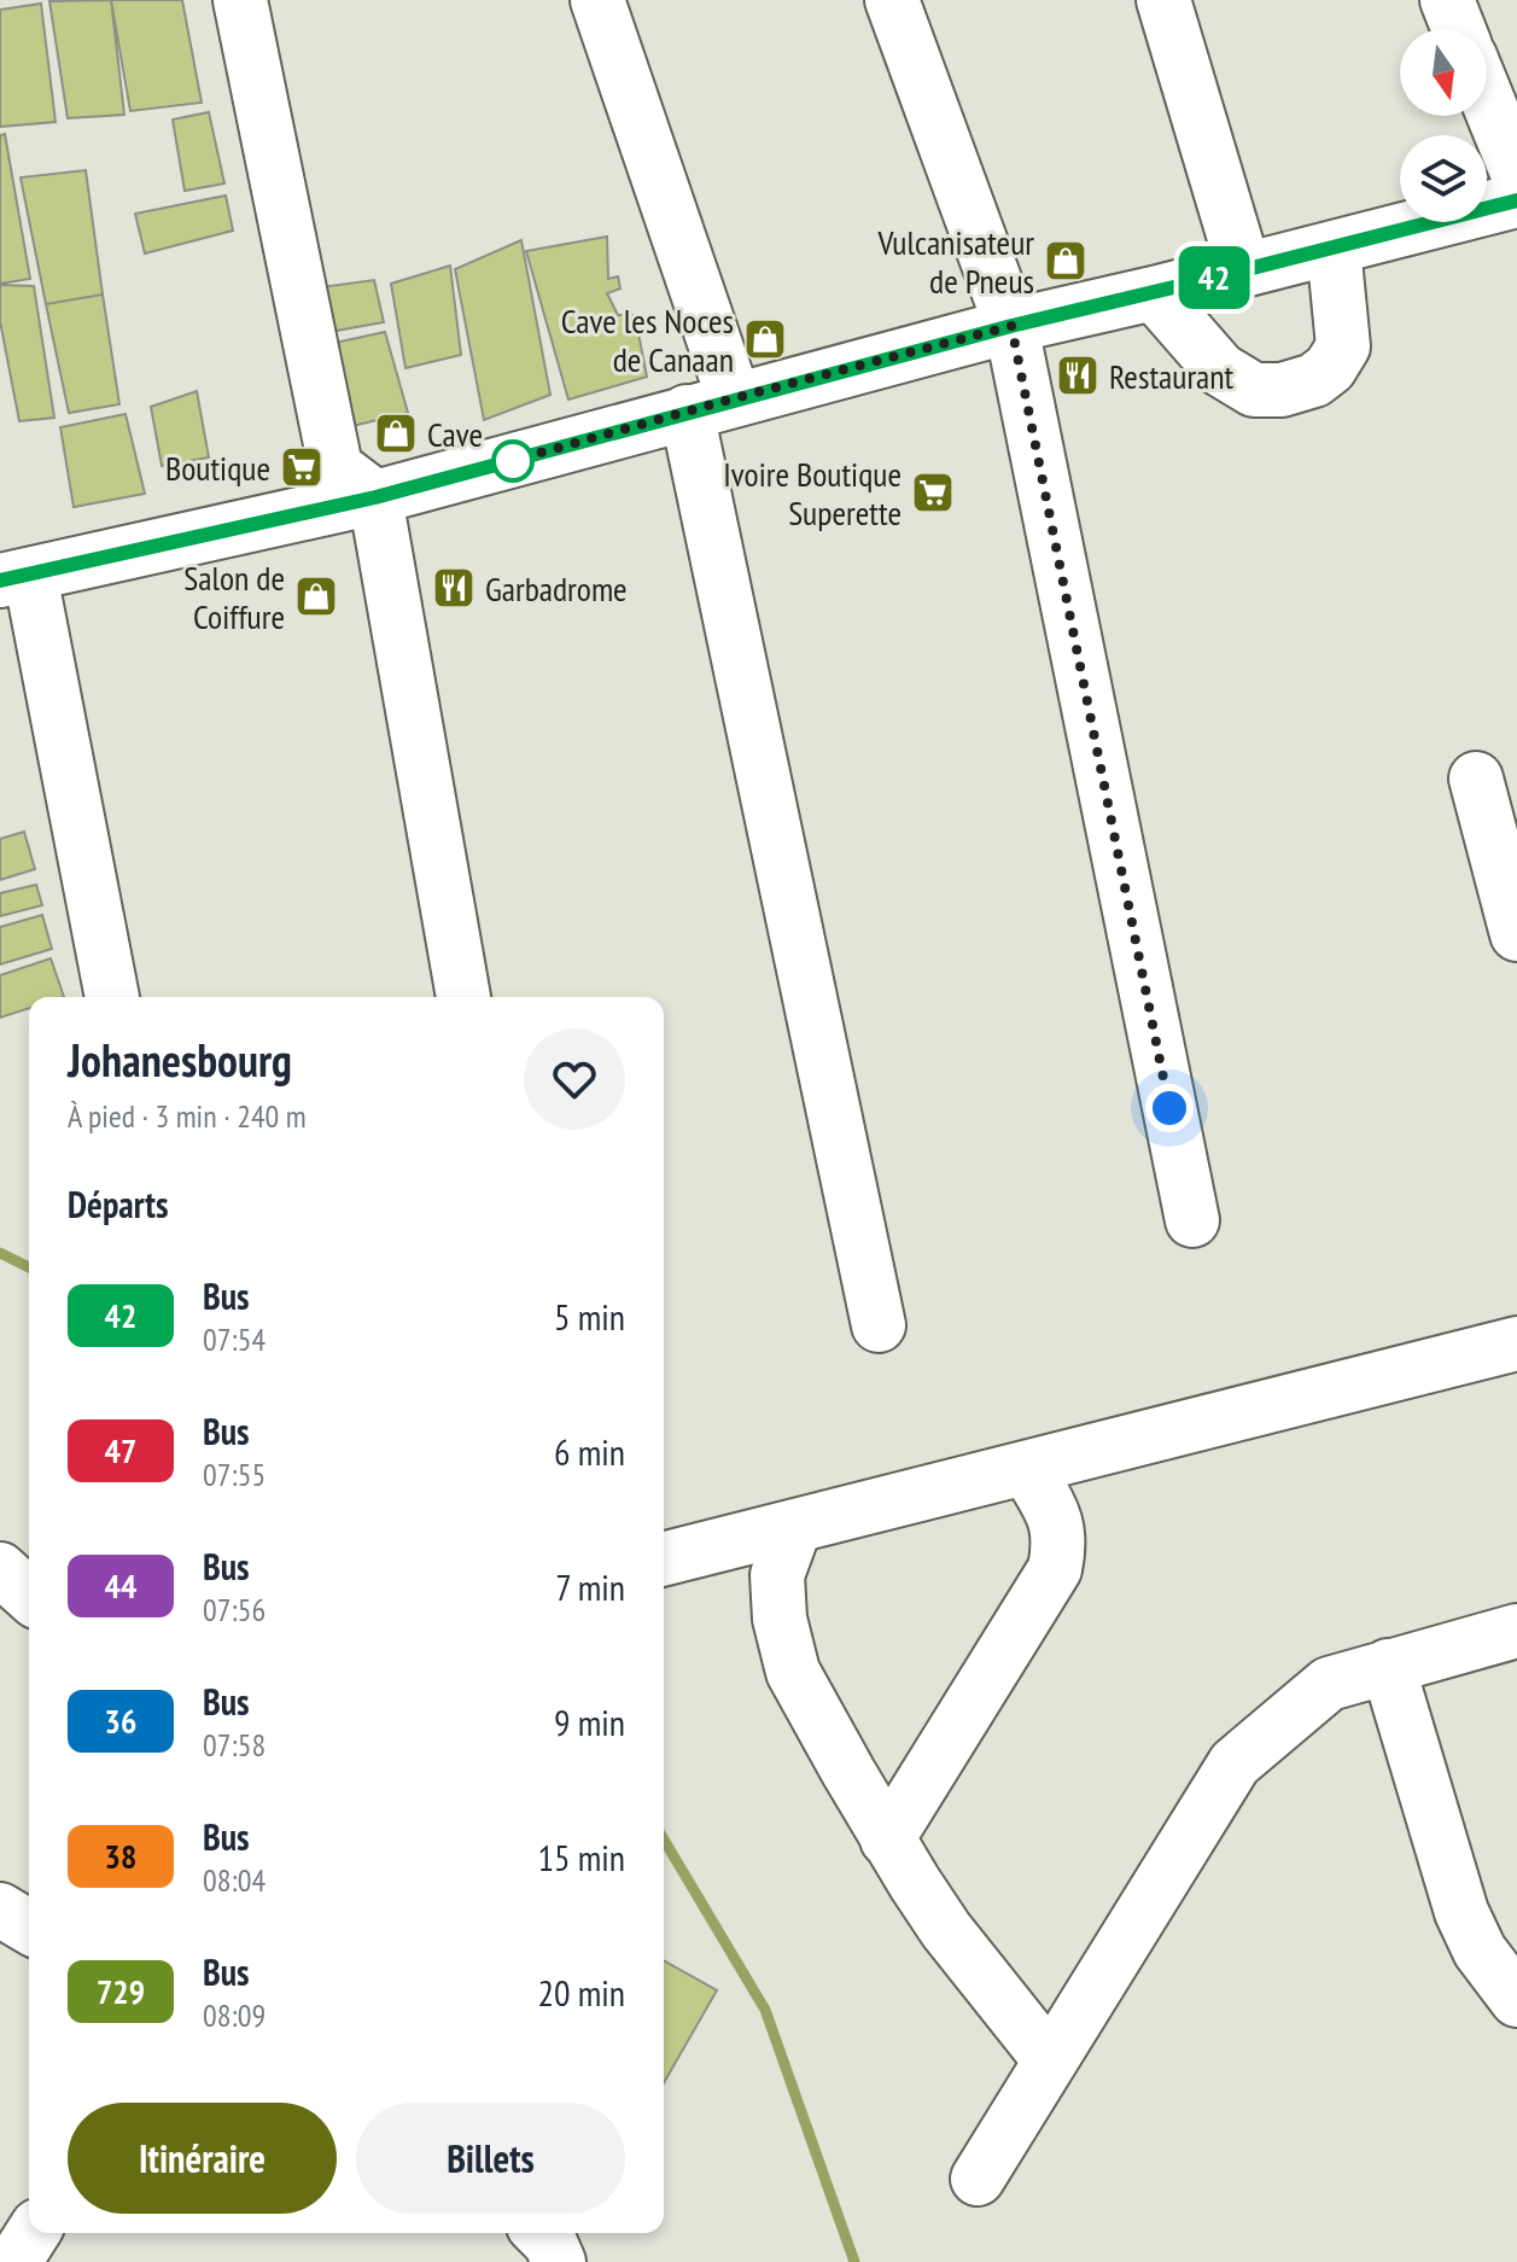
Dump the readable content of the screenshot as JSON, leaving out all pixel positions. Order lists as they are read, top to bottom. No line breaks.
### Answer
{"places":{"shop":["Vulcanisateur de Pneus","Cave les Noces de Canaan","Cave","Salon de Coiffure"],"restaurant":["Restaurant","Garbadrome"],"supermarket":["Boutique","Ivoire Boutique Superette"]},"lines":["bus line 42"],"north":"bottom","page":{"on_map":"42","heading":[["Johanesbourg","À pied · 3 min · 240 m"],"Départs"],"list":[{"mark":"42","name":"Bus","note":"07:54","value":"5 min"},{"mark":"47","name":"Bus","note":"07:55","value":"6 min"},{"mark":"44","name":"Bus","note":"07:56","value":"7 min"},{"mark":"36","name":"Bus","note":"07:58","value":"9 min"},{"mark":"38","name":"Bus","note":"08:04","value":"15 min"},{"mark":"729","name":"Bus","note":"08:09","value":"20 min"}],"buttons":["Itinéraire","Billets"]}}
